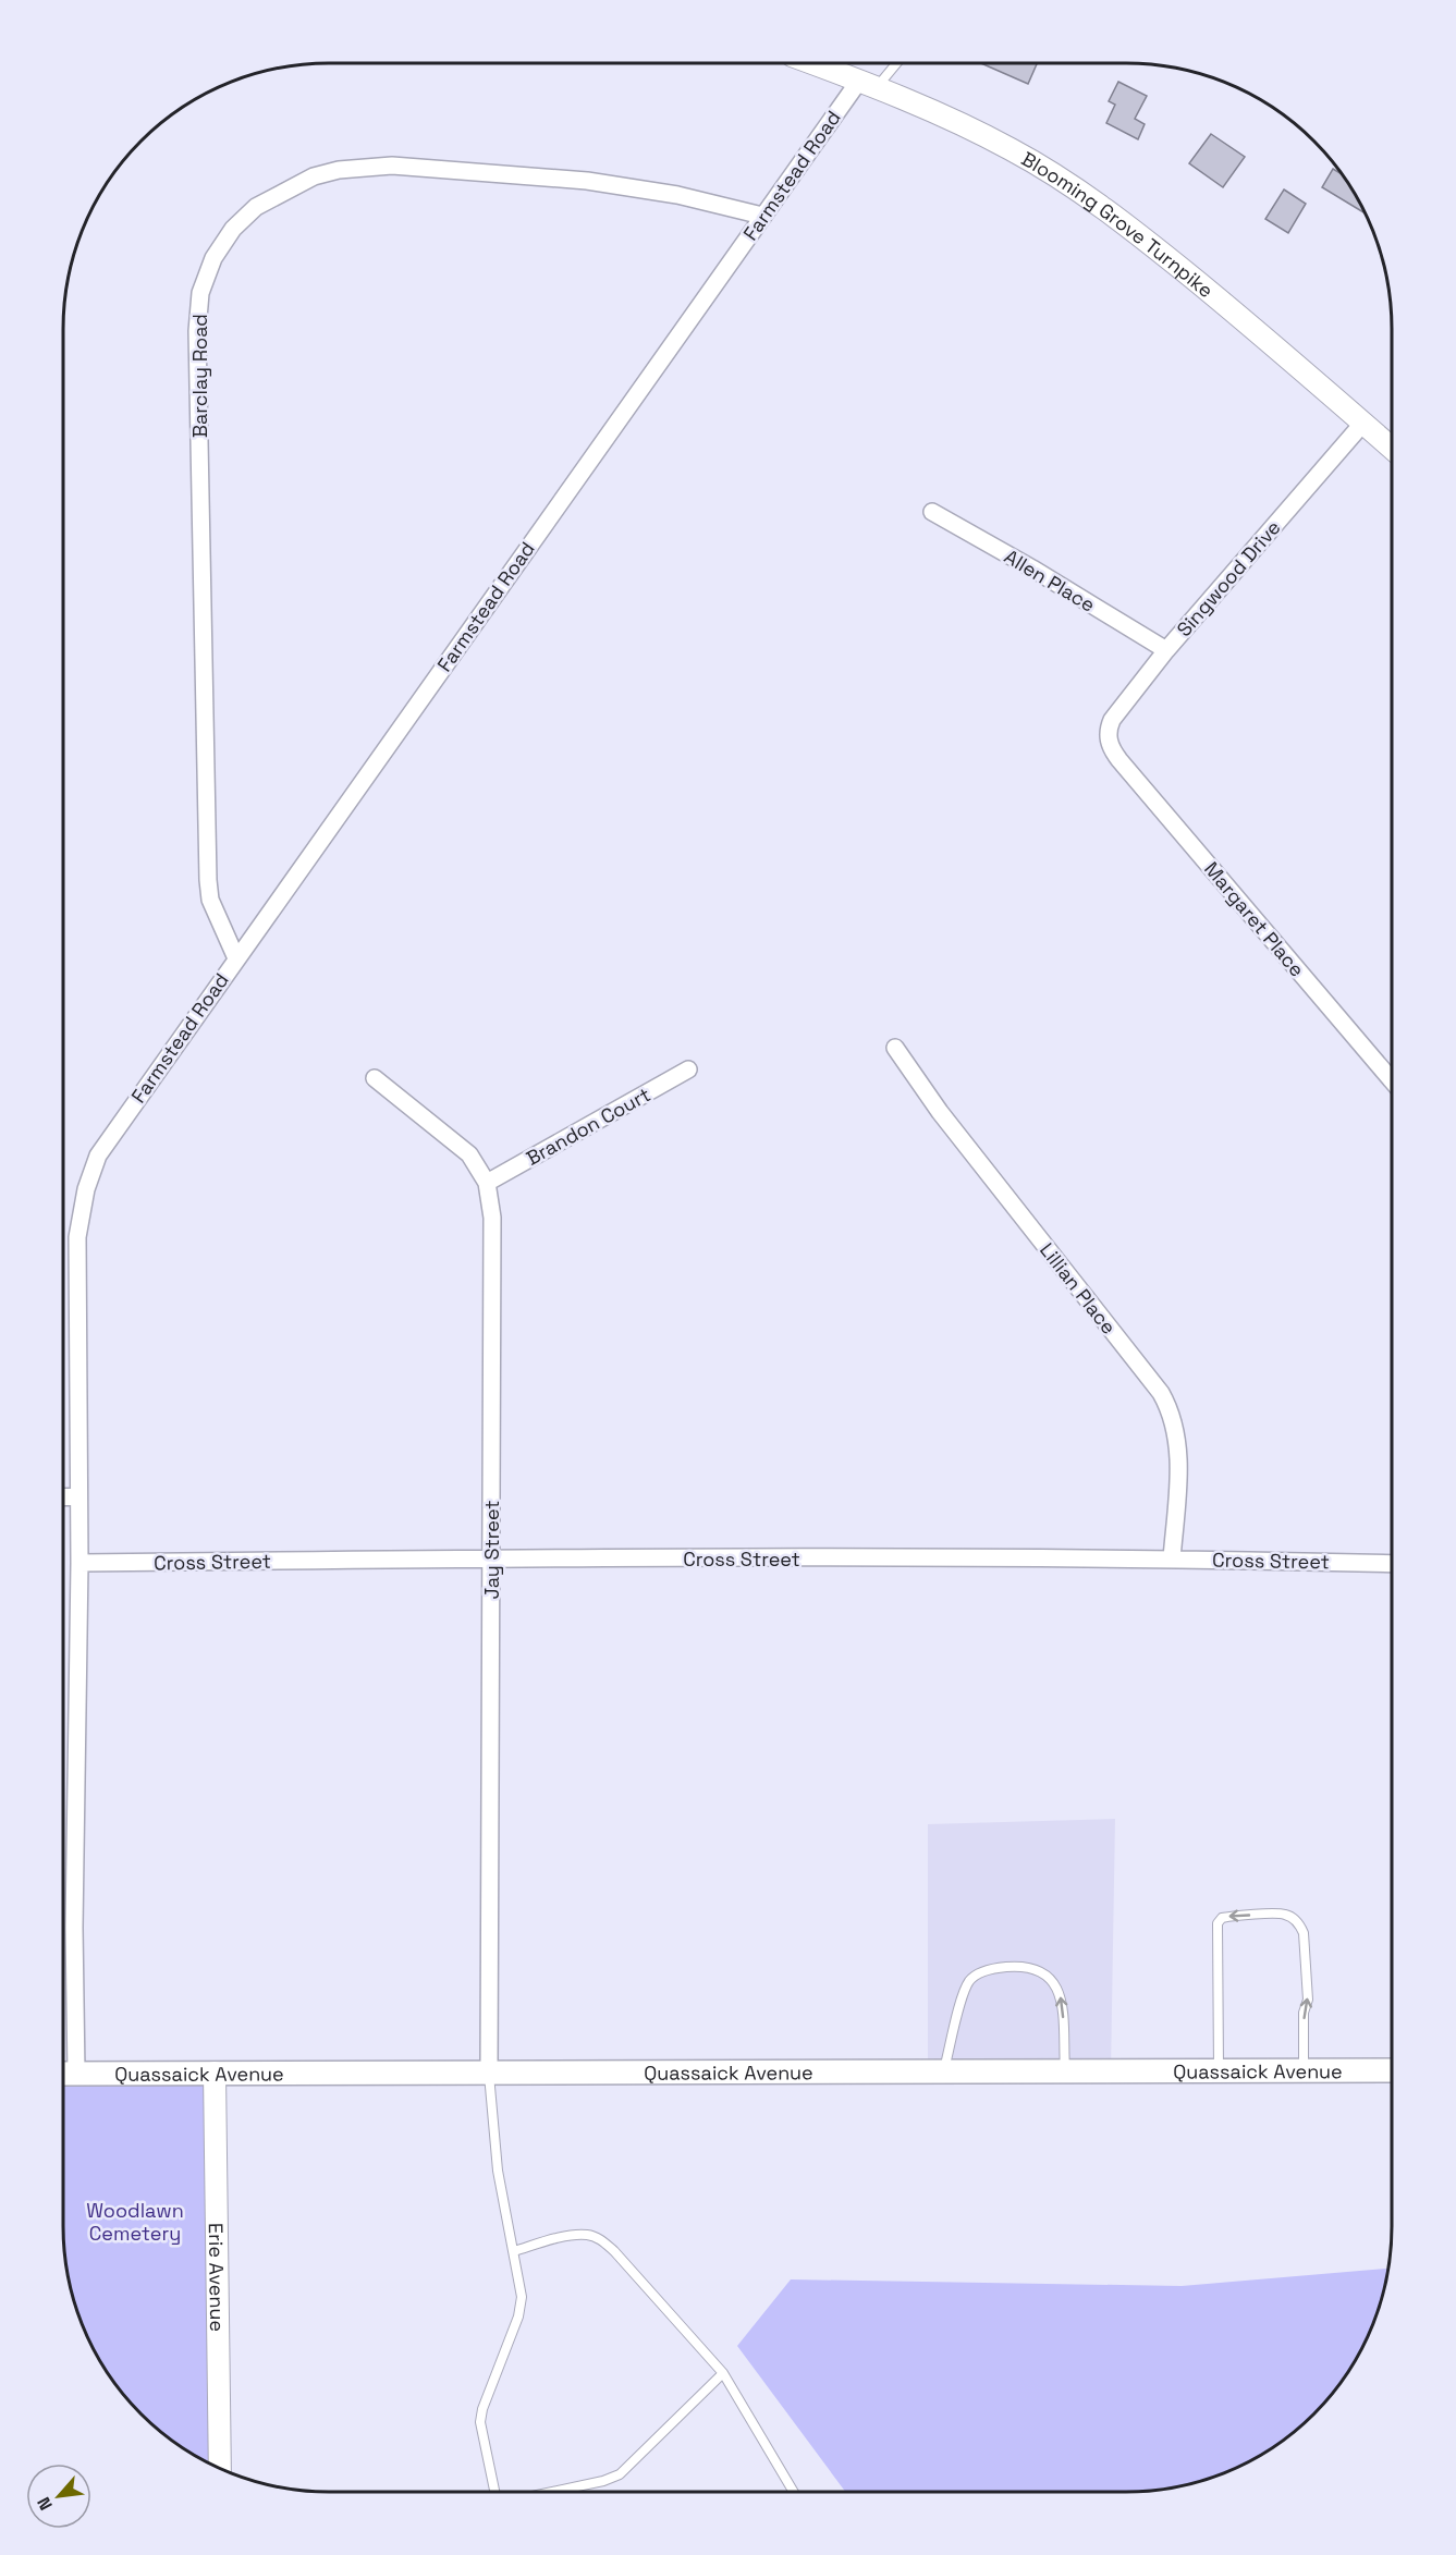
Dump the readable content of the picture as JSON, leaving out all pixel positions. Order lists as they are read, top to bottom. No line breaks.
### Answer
{"streets":{"main road":["Quassaick Avenue"],"street":["Farmstead Road","Blooming Grove Turnpike","Barclay Road","Singwood Drive","Allen Place","Margaret Place","Brandon Court","Lillian Place","Jay Street","Cross Street","Erie Avenue"]},"crossings":[["Farmstead Road","Blooming Grove Turnpike"],["Farmstead Road","Barclay Road"],["Farmstead Road","Cross Street"],["Farmstead Road","Quassaick Avenue"],["Blooming Grove Turnpike","Singwood Drive"],["Singwood Drive","Allen Place"],["Singwood Drive","Margaret Place"],["Brandon Court","Jay Street"],["Lillian Place","Cross Street"],["Jay Street","Cross Street"],["Jay Street","Quassaick Avenue"],["Quassaick Avenue","Erie Avenue"]],"parks":["Woodlawn Cemetery"],"north":"bottom left"}
